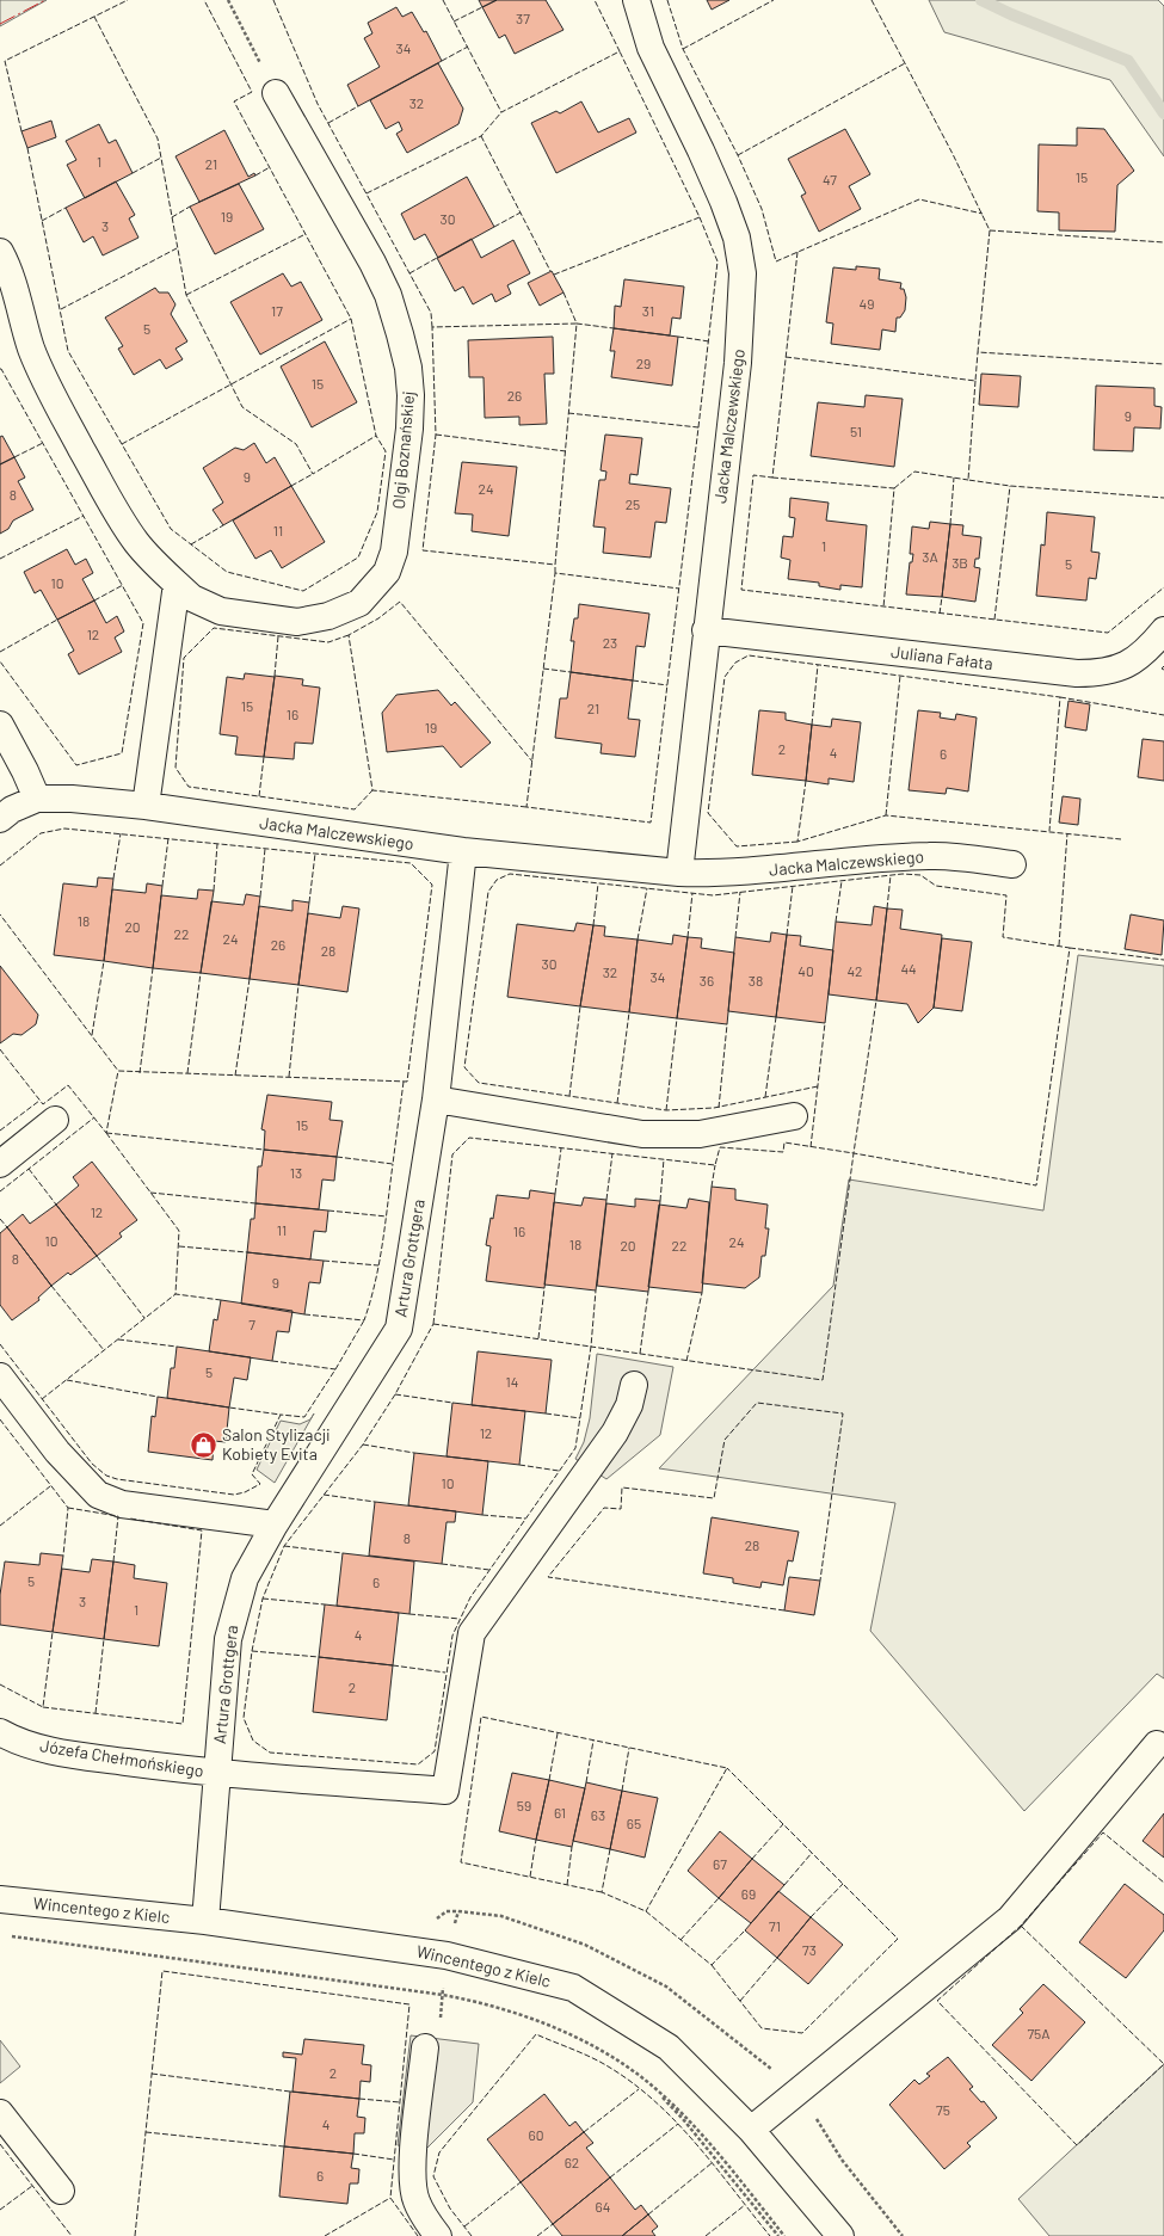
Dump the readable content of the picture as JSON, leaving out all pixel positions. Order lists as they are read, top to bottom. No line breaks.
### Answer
{"streets":{"street":["Jacka Malczewskiego","Olgi Boznańskiej","Juliana Fałata","Artura Grottgera","Józefa Chełmońskiego","Wincentego z Kielc"]},"crossings":[["Jacka Malczewskiego","Juliana Fałata"],["Jacka Malczewskiego","Artura Grottgera"],["Artura Grottgera","Józefa Chełmońskiego"],["Artura Grottgera","Wincentego z Kielc"]],"places":{"shop":["Salon Stylizacji Kobiety Evita"]},"house_numbers":["37","34","32","1","21","15","47","19","30","3","49","17","31","5","29","15","26","9","51","9","24","8","25","11","1","3A","3B","5","10","12","23","15","21","16","19","2","4","6","18","20","22","24","26","28","30","44","40","42","32","34","36","38","15","13","12","11","16","10","24","18","20","22","8","9","7","5","14","12","10","8","28","5","6","3","1","4","2","59","61","63","65","67","69","71","73","75A","2","75","4","60","62","6","64"]}
